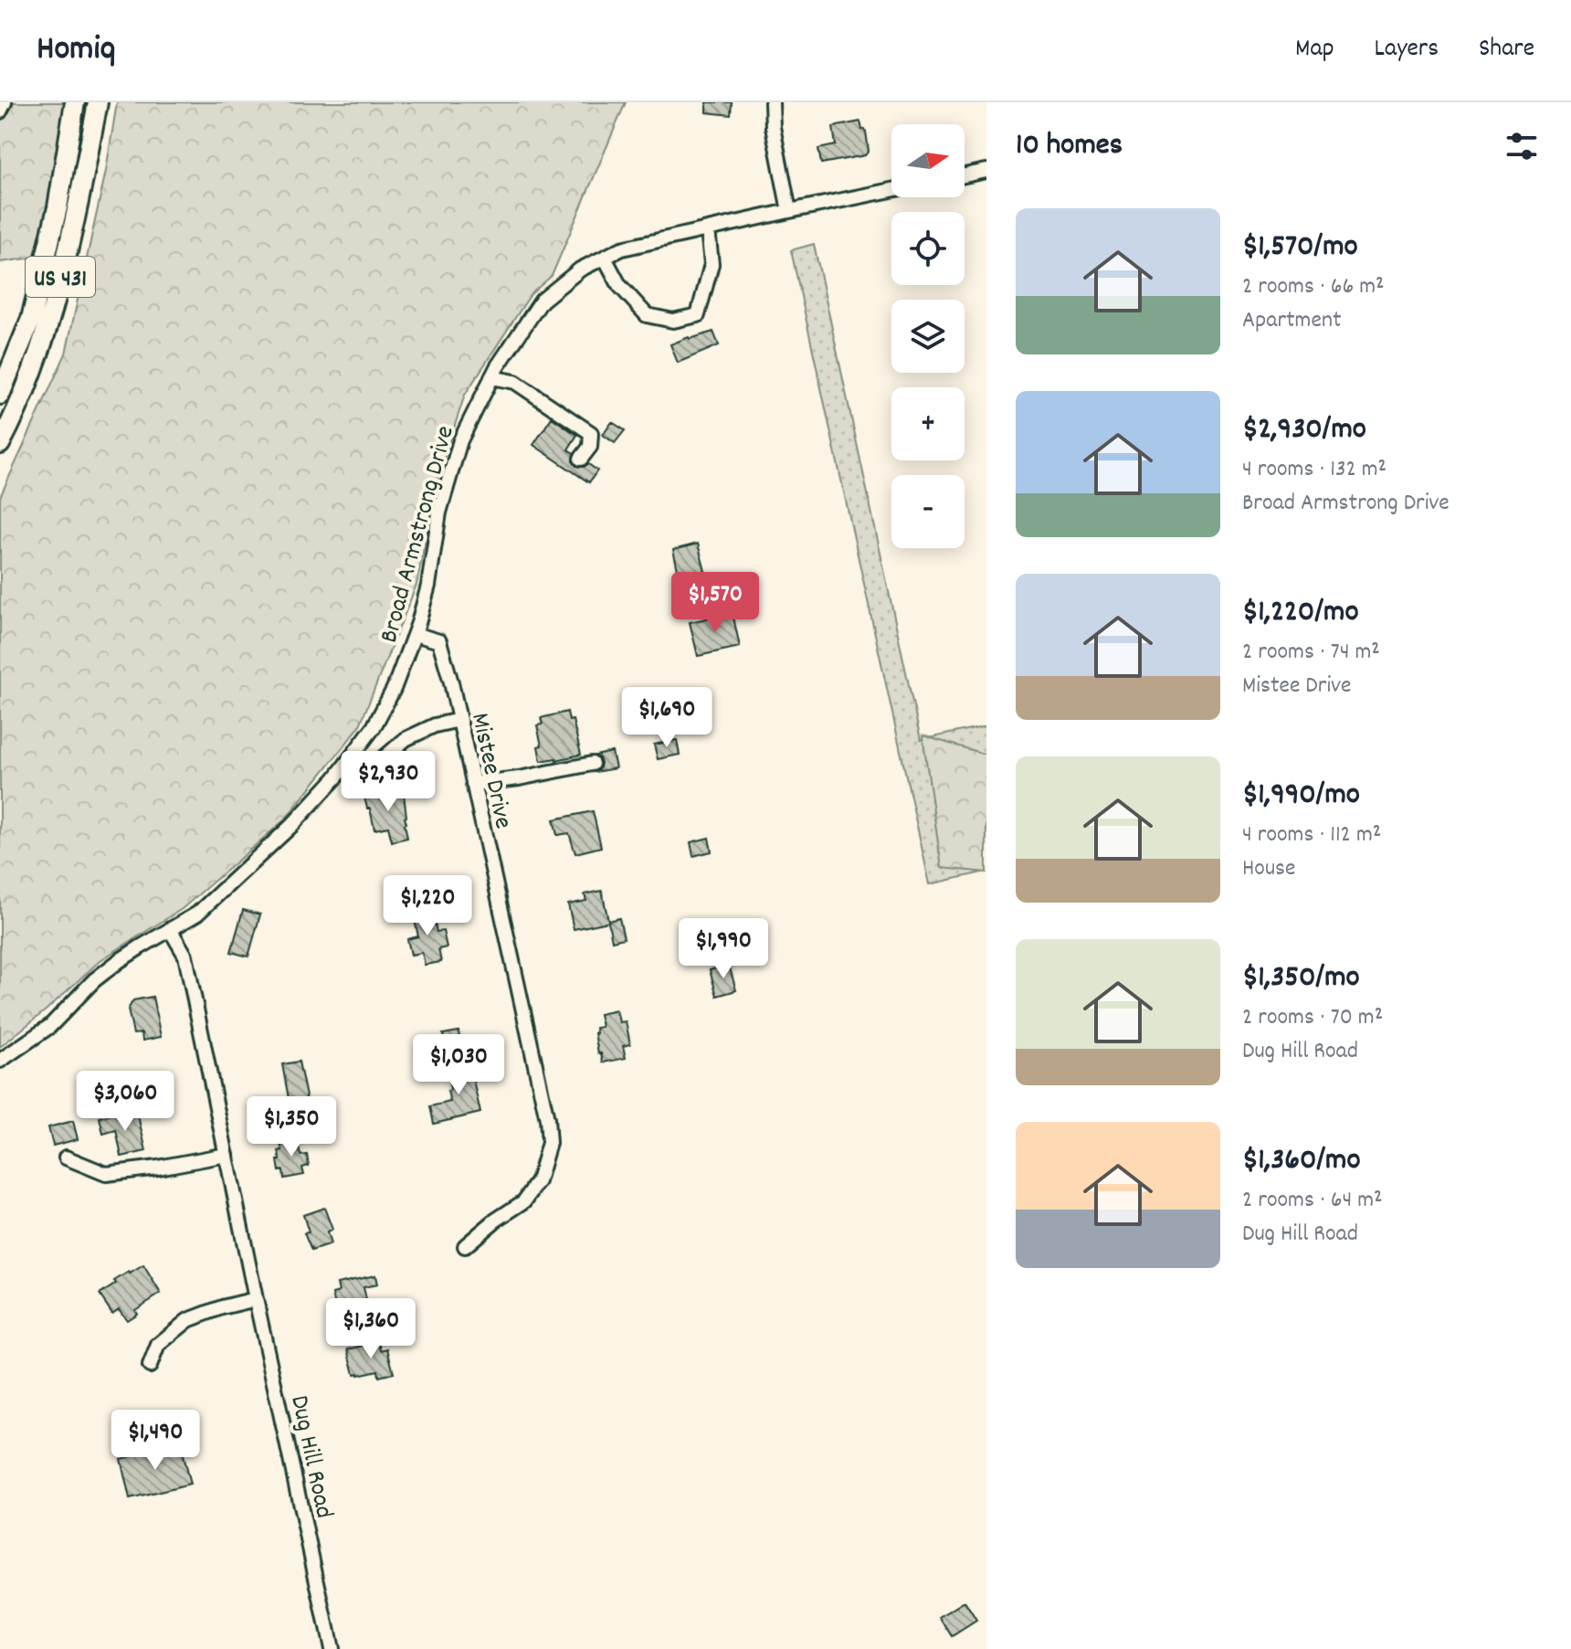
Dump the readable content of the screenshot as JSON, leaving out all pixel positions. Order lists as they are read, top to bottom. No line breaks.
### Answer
{"streets":{"highway":["US 431"],"street":["Broad Armstrong Drive","Mistee Drive","Dug Hill Road"]},"crossings":[["Broad Armstrong Drive","Mistee Drive"],["Broad Armstrong Drive","Dug Hill Road"]],"north":"right","page":{"header":"Homiq","nav":["Map","Layers","Share"],"heading":"10 homes","map_buttons":["+","−"],"list":[{"name":"$1,570/mo","note":"2 rooms · 66 m² · Apartment"},{"name":"$2,930/mo","note":"4 rooms · 132 m² · Broad Armstrong Drive"},{"name":"$1,220/mo","note":"2 rooms · 74 m² · Mistee Drive"},{"name":"$1,990/mo","note":"4 rooms · 112 m² · House"},{"name":"$1,350/mo","note":"2 rooms · 70 m² · Dug Hill Road"},{"name":"$1,360/mo","note":"2 rooms · 64 m² · Dug Hill Road"}],"price":["$1,570","$1,690","$2,930","$1,220","$1,990","$1,030","$3,060","$1,350","$1,360","$1,490"]}}
